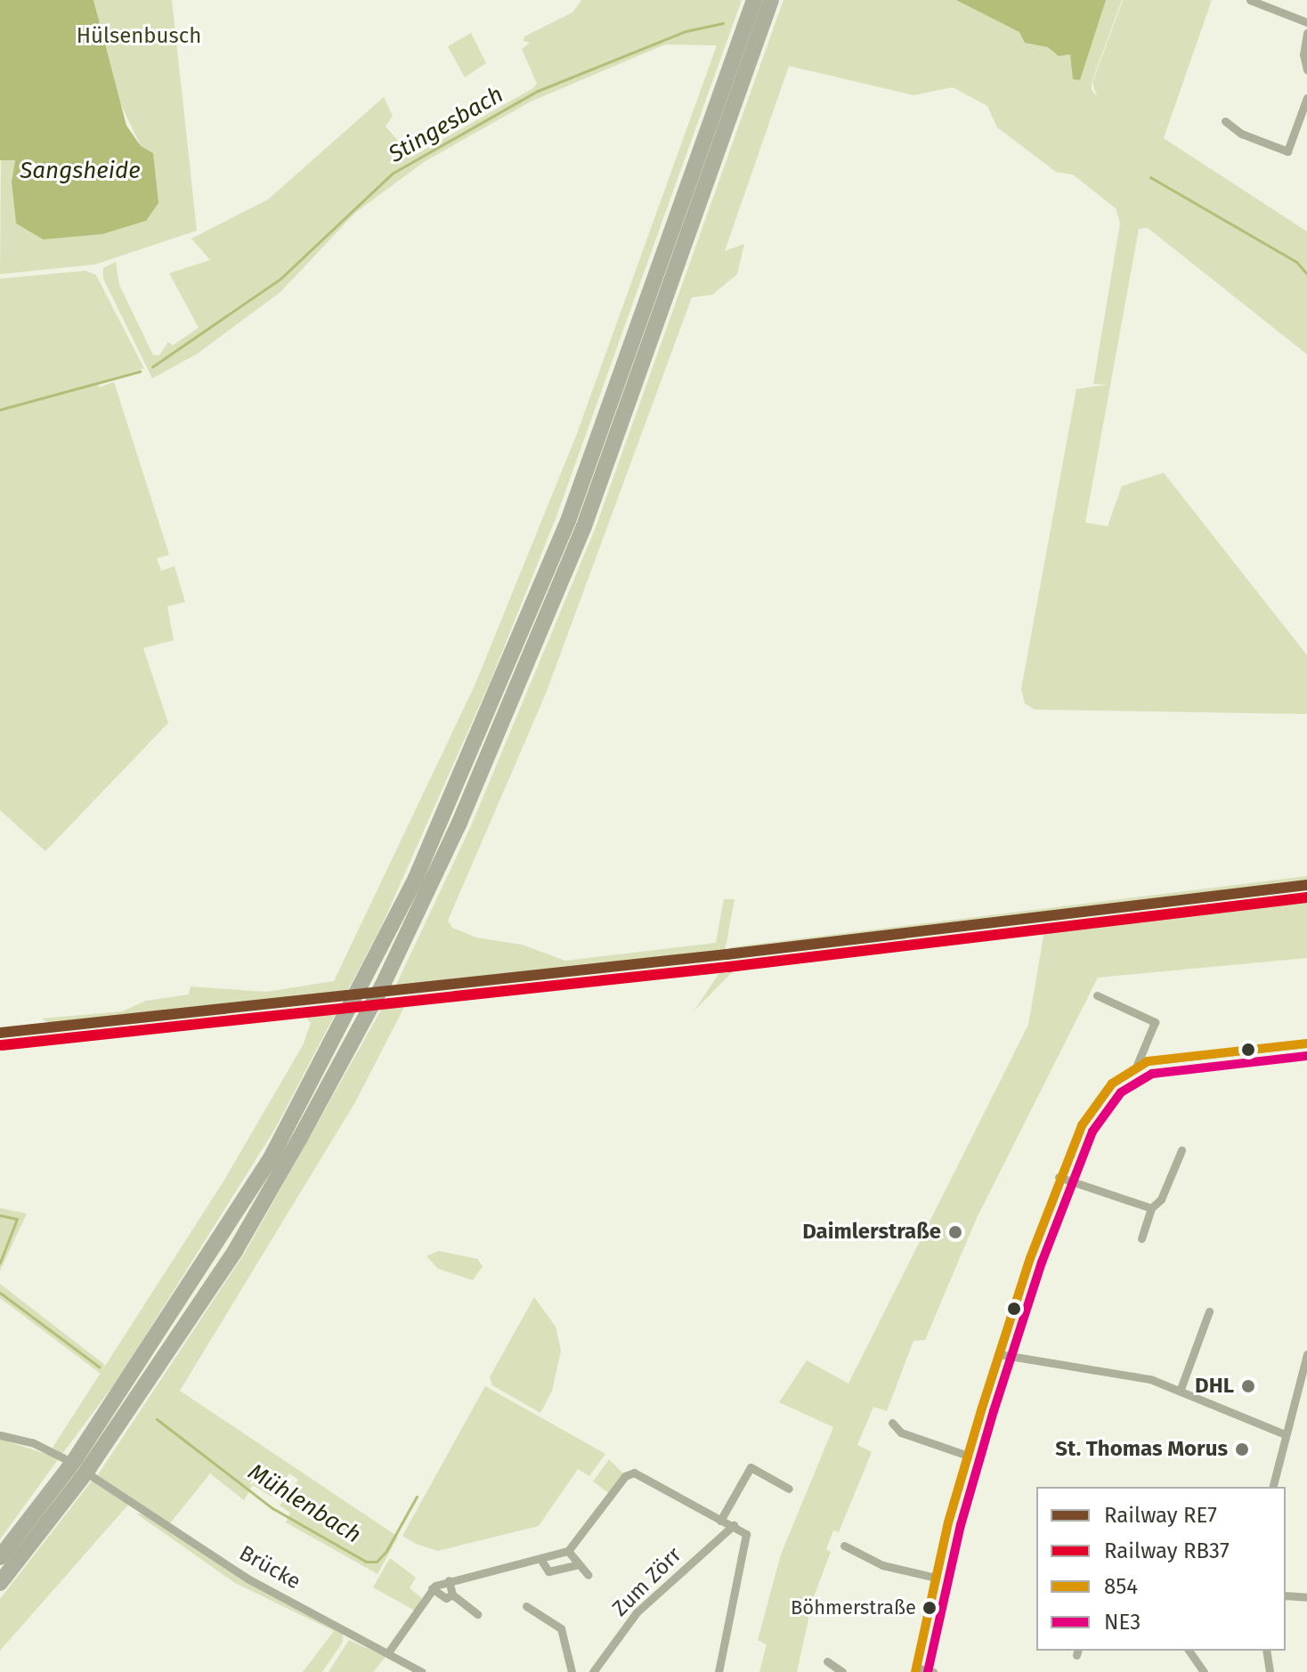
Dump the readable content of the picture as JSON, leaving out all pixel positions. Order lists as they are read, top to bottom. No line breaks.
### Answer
{"streets":{"street":["Brücke","Zum Zörr"]},"water":["Stingesbach","Sangsheide","Mühlenbach"],"parks":["Hülsenbusch"],"places":["Daimlerstraße","DHL","St. Thomas Morus","Böhmerstraße"],"lines":["rail line RE7","rail line RB37","transit line 854","transit line NE3"],"legend":["Railway RE7","Railway RB37","854","NE3"]}
